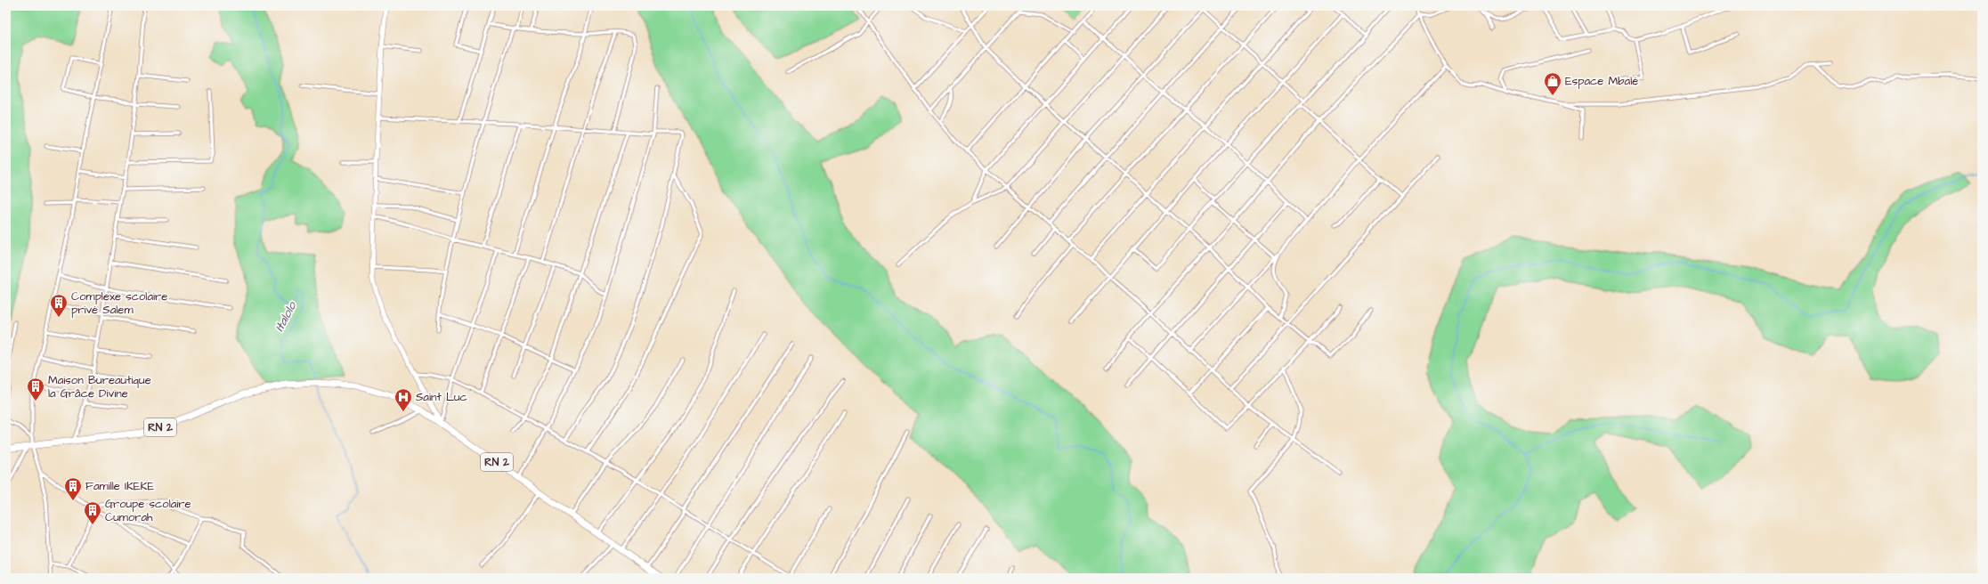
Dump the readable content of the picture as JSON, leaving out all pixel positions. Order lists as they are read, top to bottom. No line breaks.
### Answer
{"streets":{"highway":["RN 2"]},"water":["Italolo"],"places":{"shop":["Espace Mbalé"],"building":["Complexe scolaire privé Salem","Maison Bureautique la Grâce Divine","Famille IKEKE","Groupe scolaire Cumorah"],"hospital":["Saint Luc"]}}
